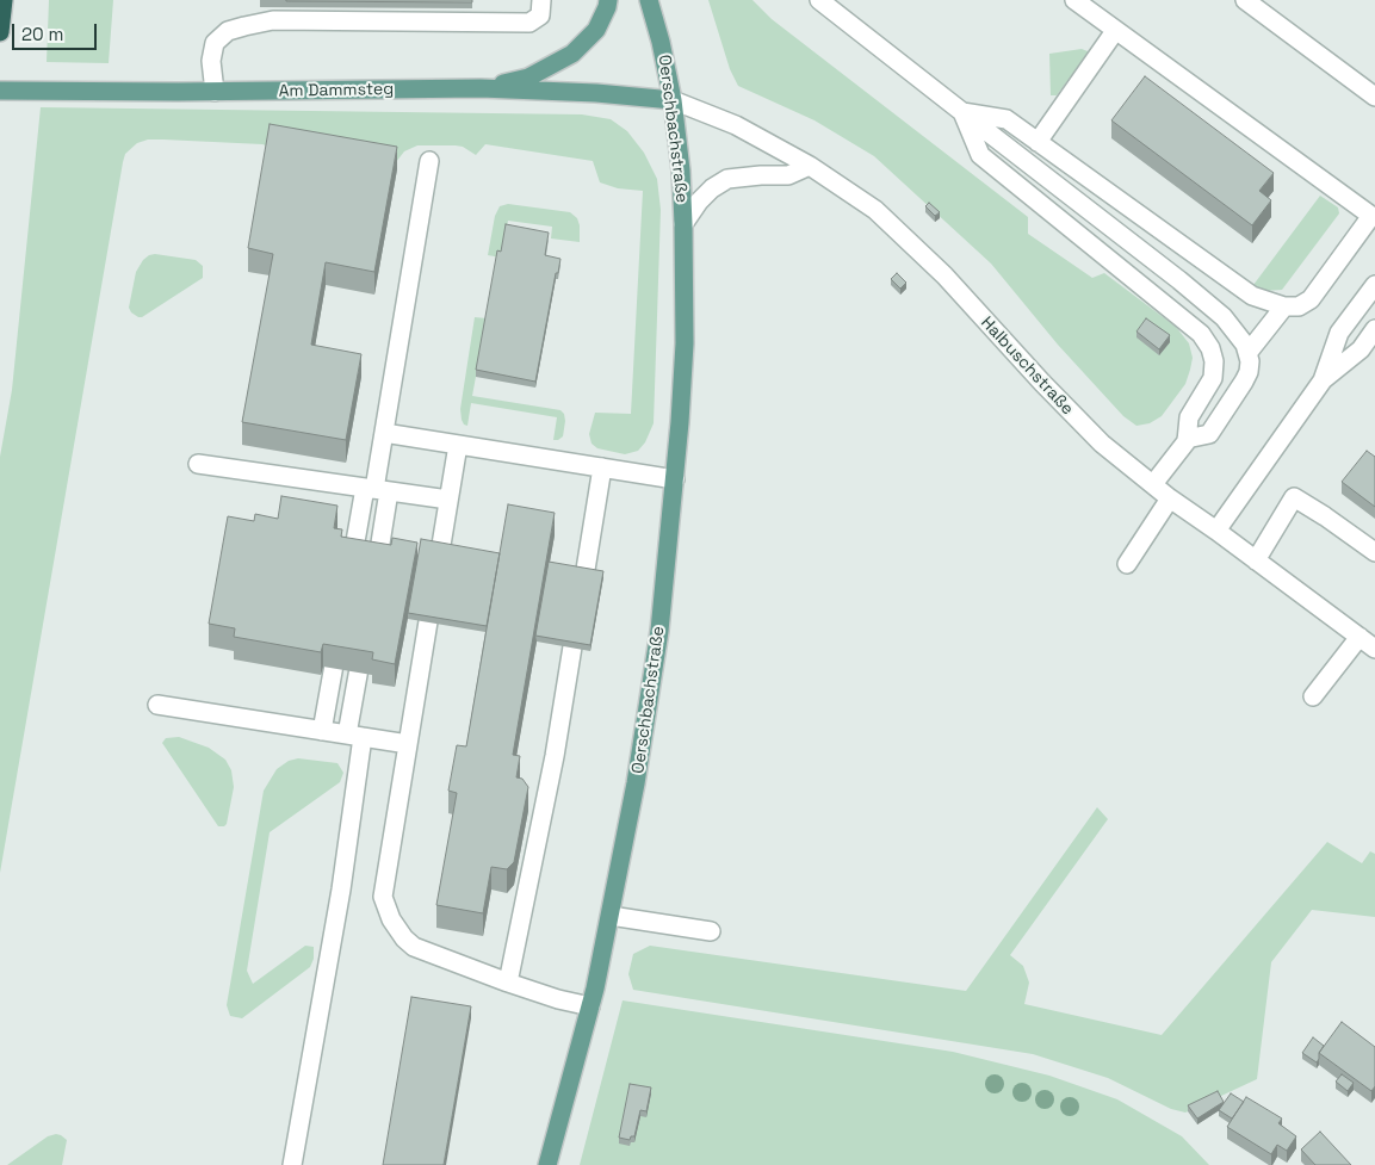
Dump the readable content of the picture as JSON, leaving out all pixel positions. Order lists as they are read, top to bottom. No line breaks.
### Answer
{"streets":{"main road":["Am Dammsteg","Oerschbachstraße"],"street":["Halbuschstraße"]},"crossings":[["Am Dammsteg","Oerschbachstraße"],["Am Dammsteg","Halbuschstraße"],["Oerschbachstraße","Halbuschstraße"]],"scale_bar":"20 m"}
